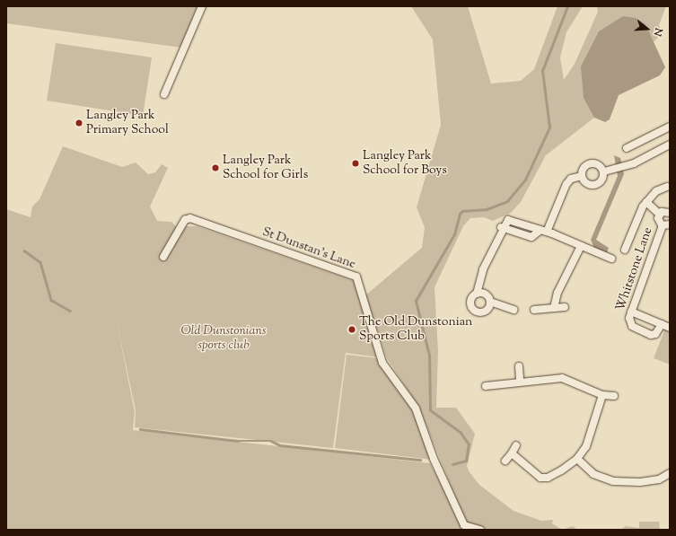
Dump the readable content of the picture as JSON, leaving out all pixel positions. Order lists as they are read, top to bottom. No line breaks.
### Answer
{"streets":{"street":["St Dunstan's Lane","Whitstone Lane"]},"parks":["Old Dunstonians sports club"],"places":["Langley Park Primary School","Langley Park School for Boys","Langley Park School for Girls","The Old Dunstonian Sports Club"],"north":"right"}
